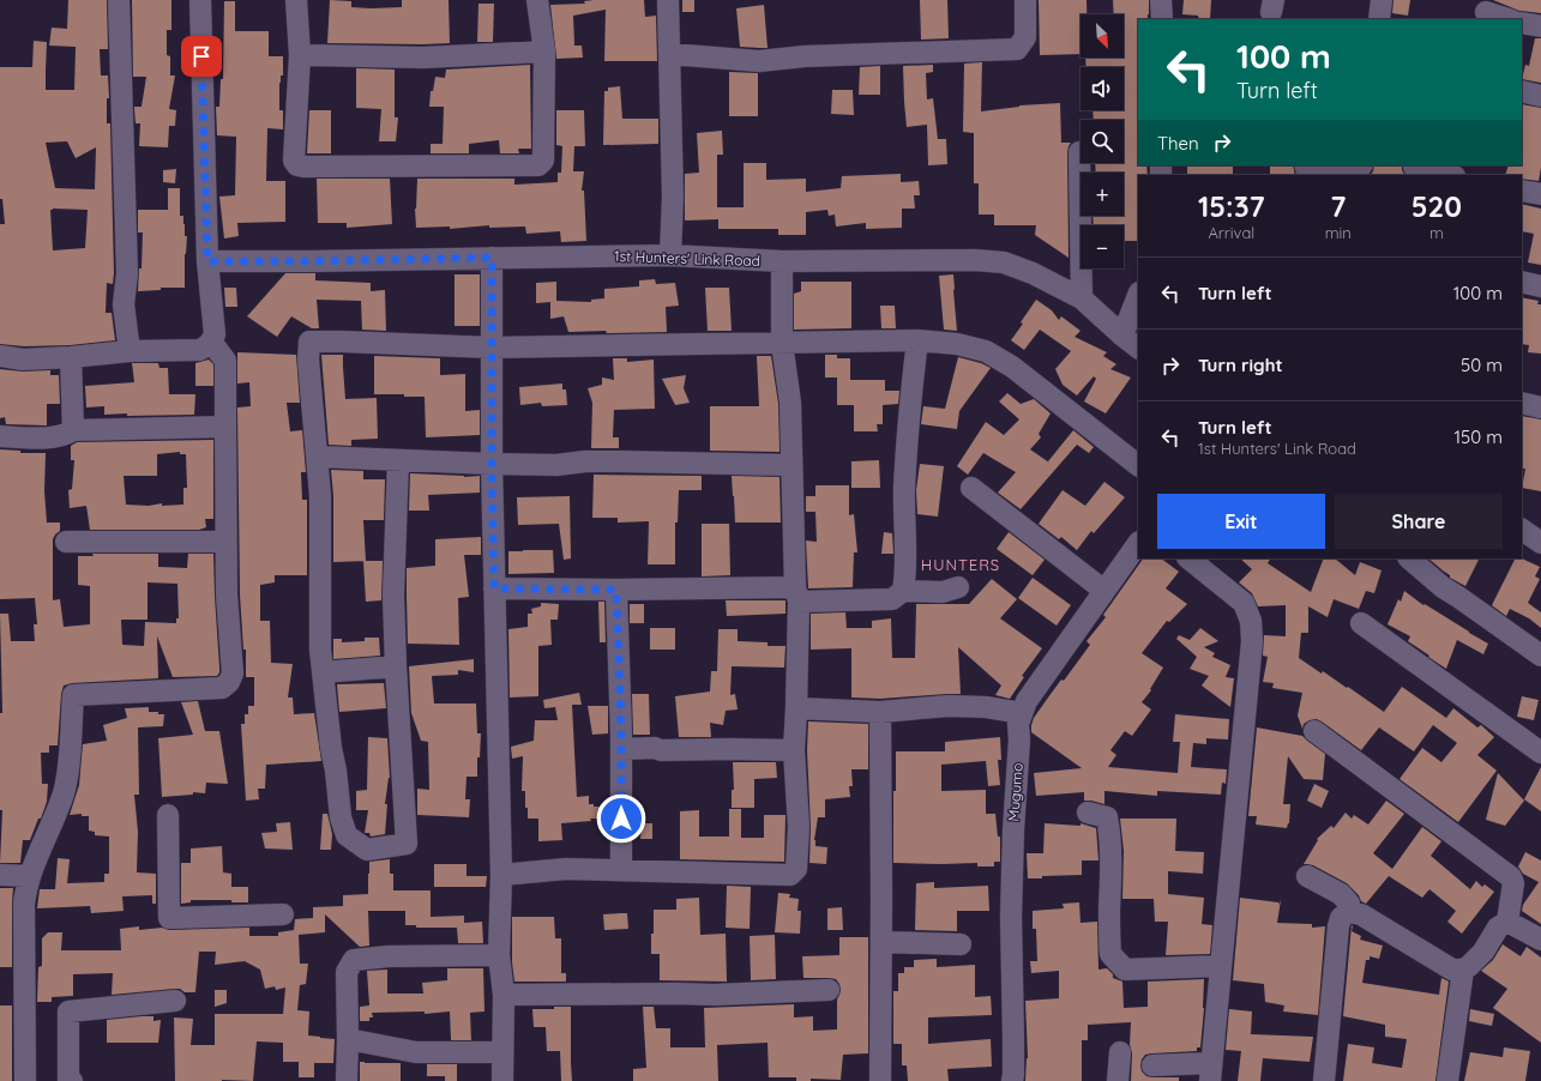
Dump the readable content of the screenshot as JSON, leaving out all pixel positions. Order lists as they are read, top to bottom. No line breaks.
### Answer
{"streets":{"street":["1st Hunters' Link Road","Mugumo"]},"districts":["HUNTERS"],"north":"bottom right","page":{"map_buttons":["+","−"],"turn":["100 m","Turn left"],"then":"Then","eta":["15:37","Arrival","7","min","520","m"],"list":[{"name":"Turn left","value":"100 m"},{"name":"Turn right","value":"50 m"},{"name":"Turn left","note":"1st Hunters' Link Road","value":"150 m"}],"buttons":["Exit","Share"]}}
